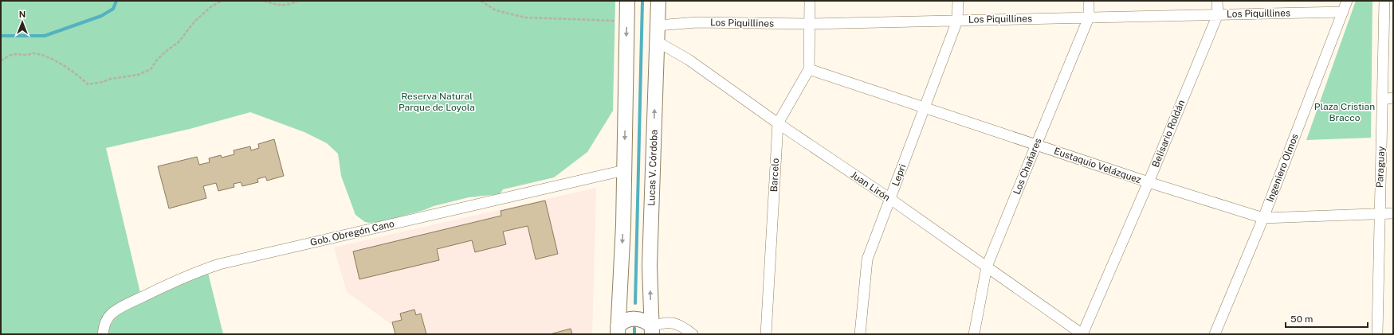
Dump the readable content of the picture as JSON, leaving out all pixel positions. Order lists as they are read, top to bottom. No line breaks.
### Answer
{"streets":{"main road":["Lucas V. Córdoba"],"street":["Los Piquillines","Belisario Roldán","Eustaquio Velázquez","Los Chañares","Paraguay","Ingeniero Olmos","Barcelo","Lepri","Juan Lirón","Gob. Obregón Cano"]},"crossings":[["Los Piquillines","Belisario Roldán"],["Los Piquillines","Los Chañares"],["Los Piquillines","Lucas V. Córdoba"],["Los Piquillines","Ingeniero Olmos"],["Los Piquillines","Barcelo"],["Los Piquillines","Lepri"],["Belisario Roldán","Eustaquio Velázquez"],["Belisario Roldán","Juan Lirón"],["Eustaquio Velázquez","Los Chañares"],["Eustaquio Velázquez","Paraguay"],["Eustaquio Velázquez","Ingeniero Olmos"],["Eustaquio Velázquez","Barcelo"],["Eustaquio Velázquez","Lepri"],["Los Chañares","Juan Lirón"],["Lucas V. Córdoba","Juan Lirón"],["Barcelo","Juan Lirón"],["Lepri","Juan Lirón"]],"parks":["Reserva Natural Parque de Loyola","Plaza Cristian Bracco"],"scale_bar":"50 m","north":"top"}
